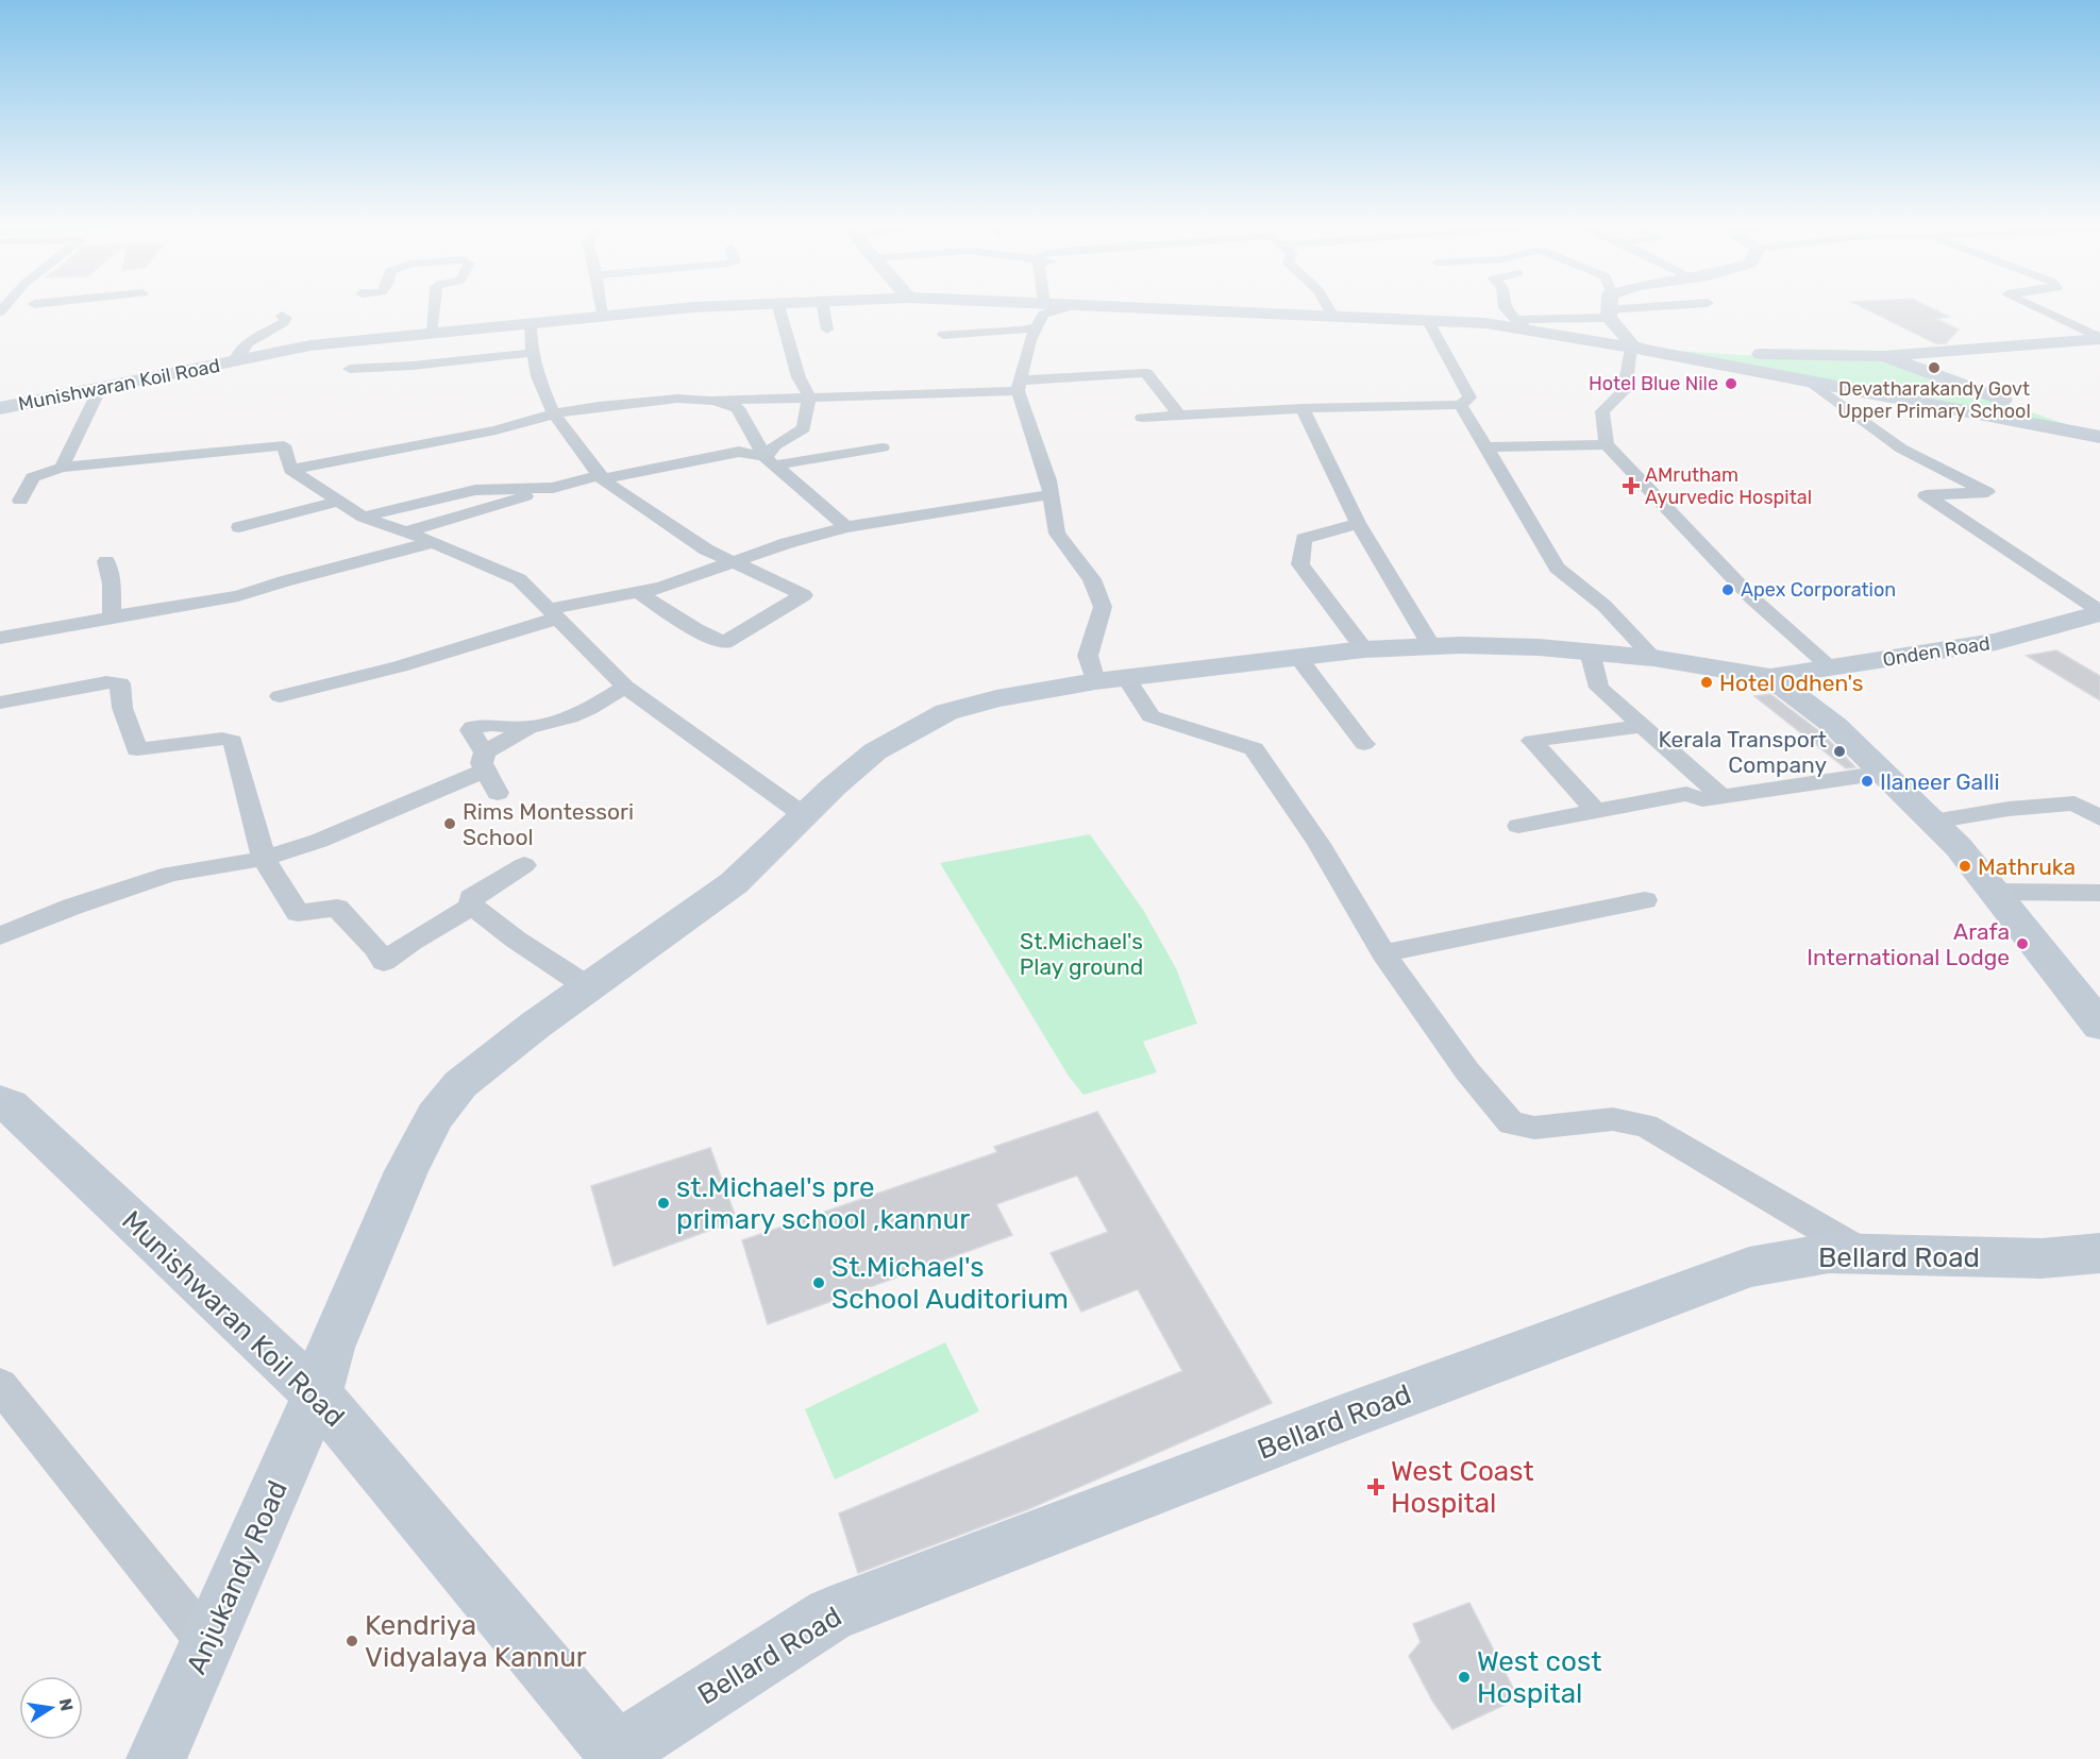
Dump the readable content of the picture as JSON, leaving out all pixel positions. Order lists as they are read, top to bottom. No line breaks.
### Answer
{"streets":{"main road":["Munishwaran Koil Road","Onden Road","Bellard Road","Anjukandy Road"]},"crossings":[["Munishwaran Koil Road","Bellard Road"],["Munishwaran Koil Road","Anjukandy Road"],["Onden Road","Anjukandy Road"]],"parks":["St.Michael's Play ground"],"places":{"other":["Devatharakandy Govt Upper Primary School","Hotel Blue Nile","Apex Corporation","Hotel Odhen's","Kerala Transport Company","Ilaneer Galli","Rims Montessori School","Mathruka","Arafa International Lodge","st.Michael's pre primary school ,kannur","St.Michael's School Auditorium","Kendriya Vidyalaya Kannur","West cost Hospital"],"health":["AMrutham Ayurvedic Hospital","West Coast Hospital"]},"north":"right"}
